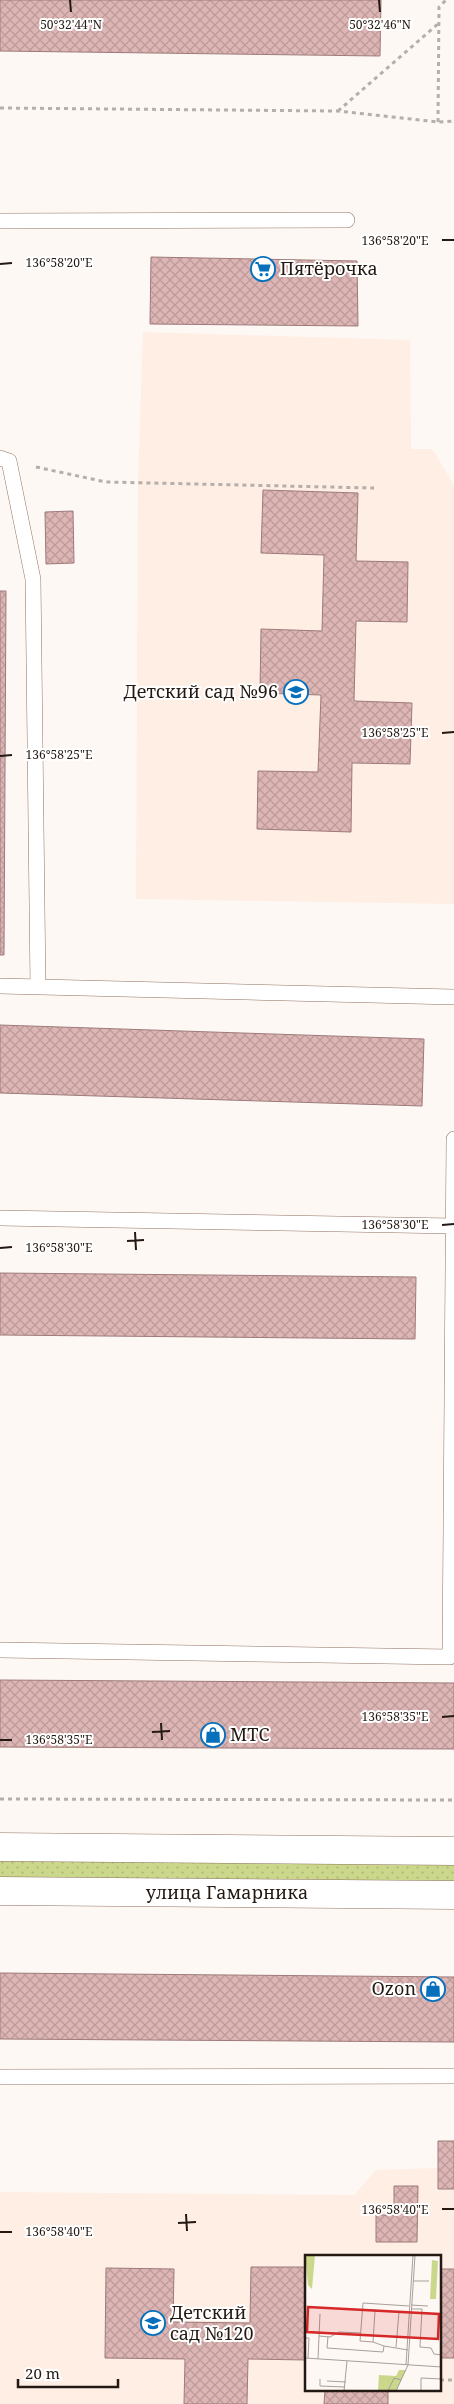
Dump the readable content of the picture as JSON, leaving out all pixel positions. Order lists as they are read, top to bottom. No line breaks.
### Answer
{"streets":{"street":["улица Гамарника"]},"places":{"supermarket":["Пятёрочка"],"school or university":["Детский сад №96","Детский сад №120"],"shop":["МТС","Ozon"]},"scale_bar":"20 m","coordinates":["50°32'44\"N","50°32'46\"N","136°58'20\"E","136°58'25\"E","136°58'30\"E","136°58'35\"E","136°58'40\"E"]}
